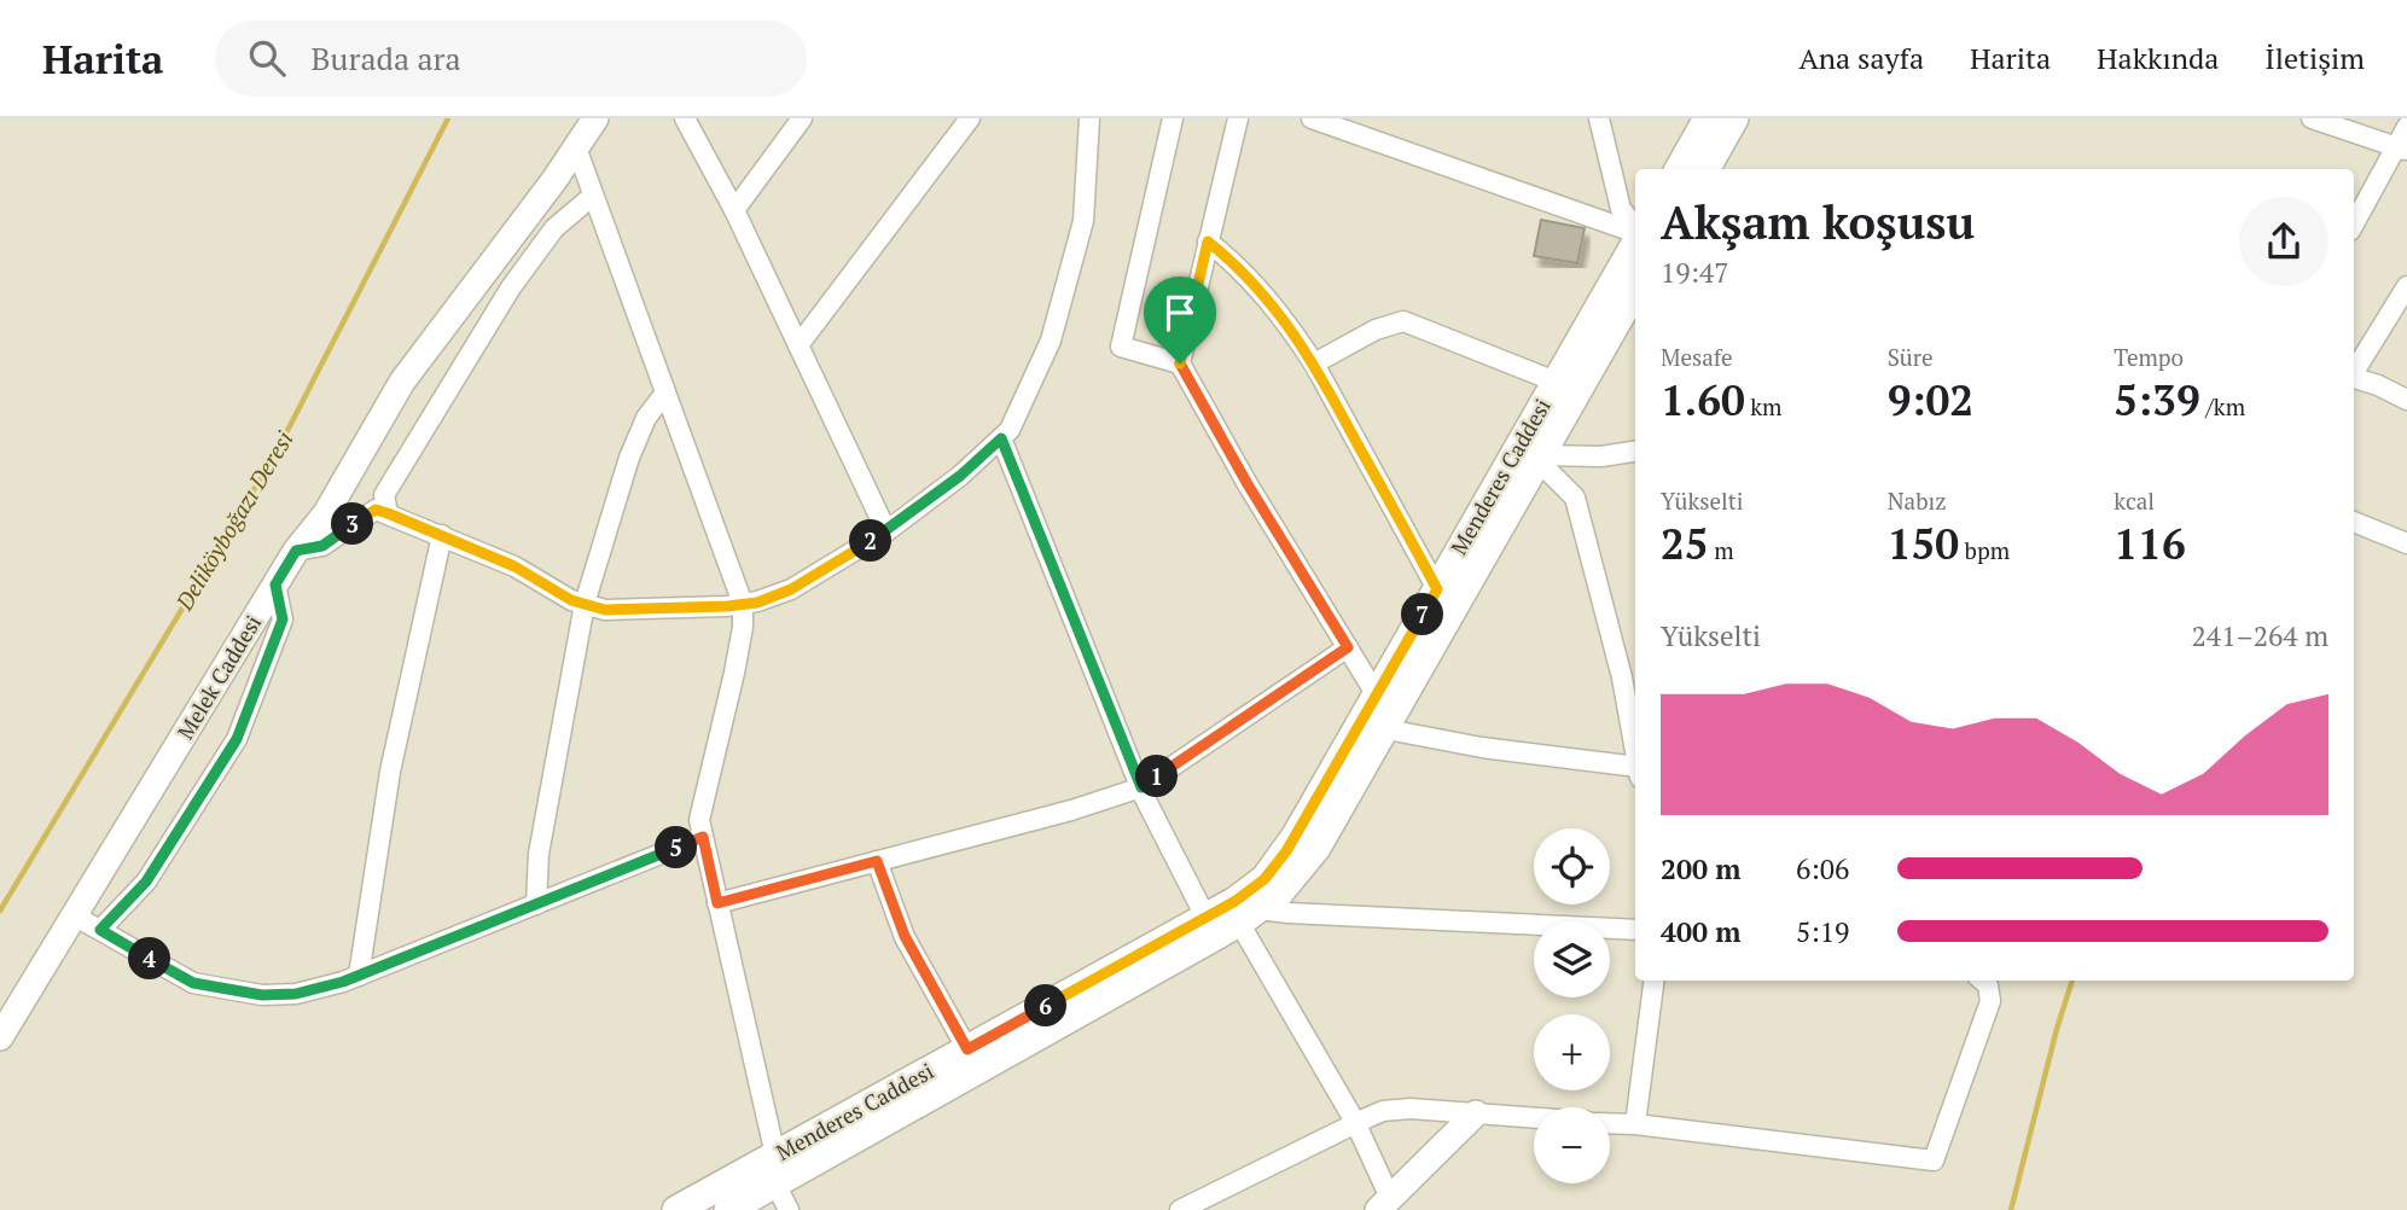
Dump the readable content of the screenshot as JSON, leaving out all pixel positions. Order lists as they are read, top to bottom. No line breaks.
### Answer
{"streets":{"main road":["Menderes Caddesi"],"street":["Melek Caddesi"]},"water":["Deliköyboğazı Deresi"],"page":{"header":"Harita","search":"Burada ara","nav":["Ana sayfa","Harita","Hakkında","İletişim"],"heading":["Akşam koşusu","19:47"],"stats":[["Mesafe","1.60 km"],["Süre","9:02"],["Tempo","5:39 /km"],["Yükselti","25 m"],["Nabız","150 bpm"],["kcal","116"]],"pins":["3","2","7","1","5","4","6"],"chart":["Yükselti","241–264 m"],"map_buttons":["+","−"],"list":[{"name":"200 m","note":"6:06"},{"name":"400 m","note":"5:19"}]}}
